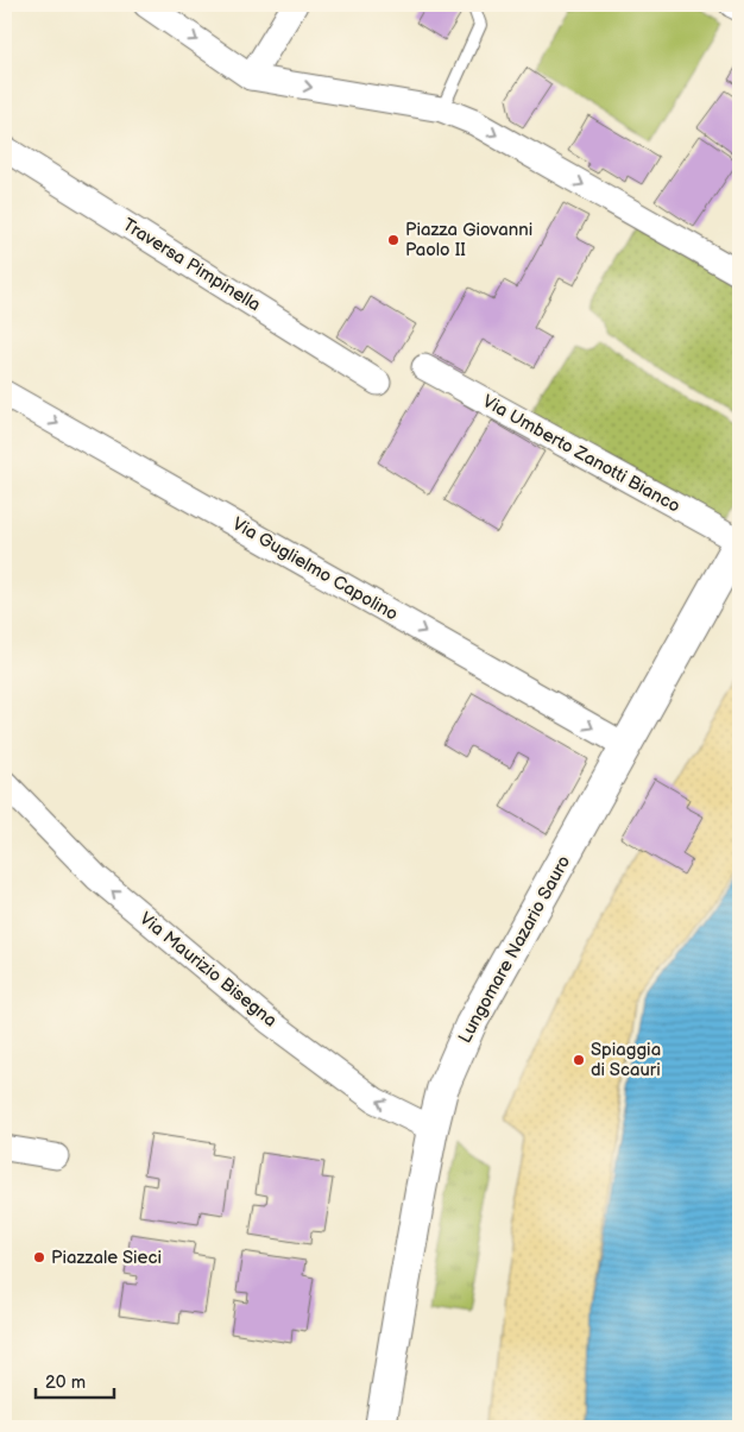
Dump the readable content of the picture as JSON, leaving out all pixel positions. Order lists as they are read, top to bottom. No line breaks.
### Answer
{"streets":{"street":["Traversa Pimpinella","Via Umberto Zanotti Bianco","Via Guglielmo Capolino","Lungomare Nazario Sauro","Via Maurizio Bisegna"]},"crossings":[["Via Umberto Zanotti Bianco","Lungomare Nazario Sauro"],["Via Guglielmo Capolino","Lungomare Nazario Sauro"],["Lungomare Nazario Sauro","Via Maurizio Bisegna"]],"one_way":["Via Guglielmo Capolino","Via Maurizio Bisegna"],"places":["Piazza Giovanni Paolo II","Spiaggia di Scauri","Piazzale Sieci"],"scale_bar":"20 m"}
